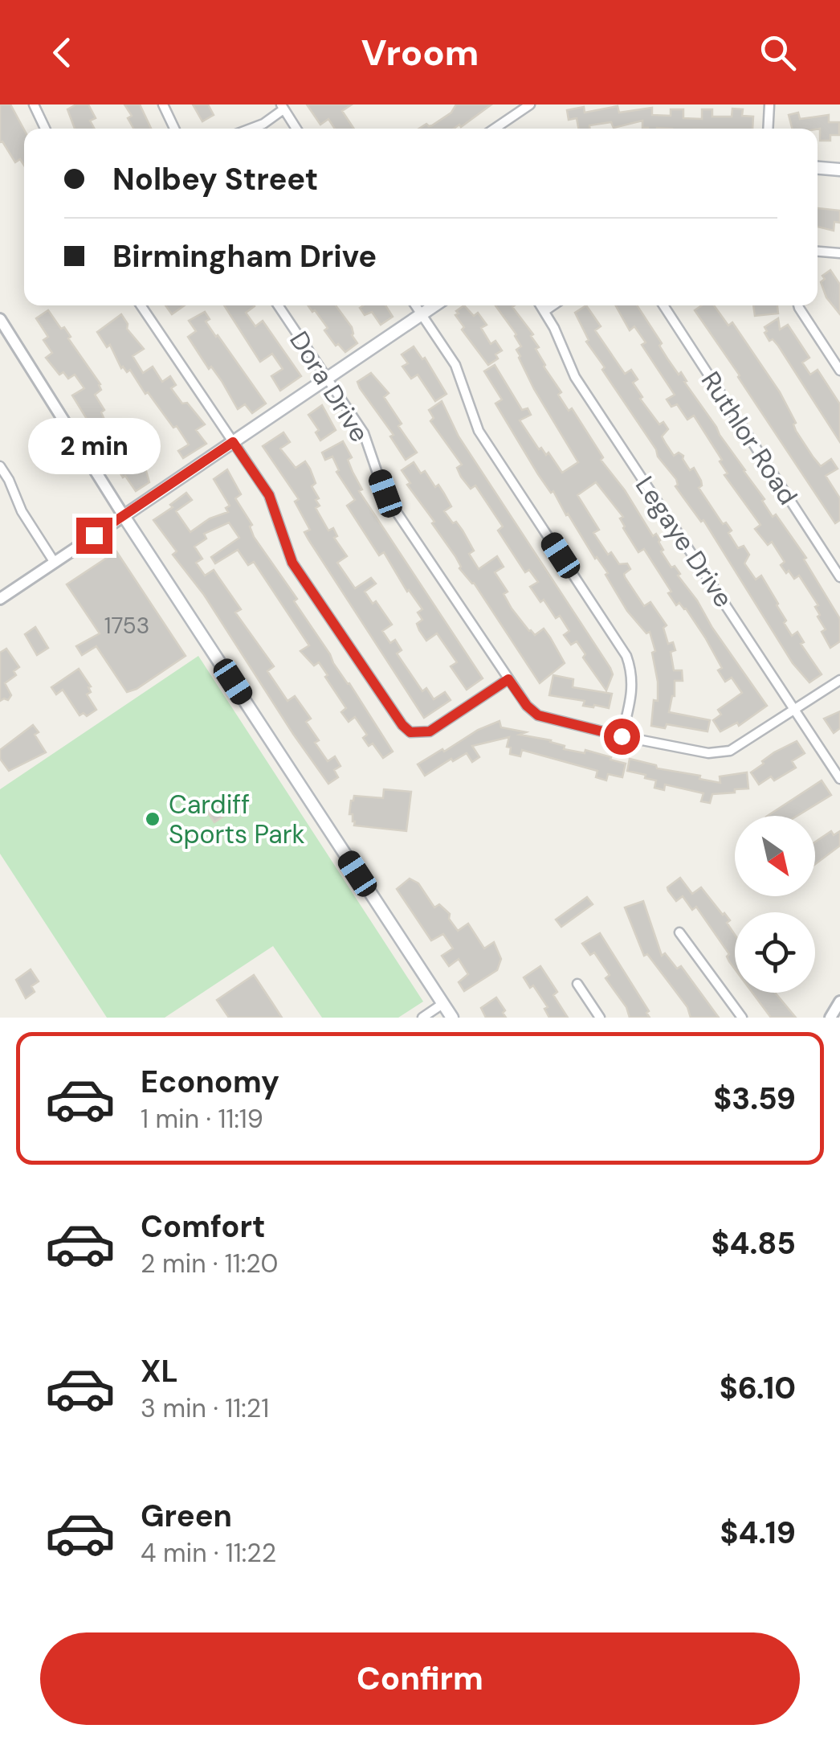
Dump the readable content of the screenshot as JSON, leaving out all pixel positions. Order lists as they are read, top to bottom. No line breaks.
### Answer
{"streets":{"street":["Dora Drive","Ruthlor Road","Legaye Drive"]},"crossings":[["Dora Drive","Legaye Drive"]],"places":["Cardiff Sports Park"],"house_numbers":["1753"],"north":"bottom right","page":{"header":"Vroom","banner":["Nolbey Street","Birmingham Drive"],"bubble":"2 min","list":[{"name":"Economy","note":"1 min · 11:19","value":"$3.59"},{"name":"Comfort","note":"2 min · 11:20","value":"$4.85"},{"name":"XL","note":"3 min · 11:21","value":"$6.10"},{"name":"Green","note":"4 min · 11:22","value":"$4.19"}],"buttons":"Confirm"}}
